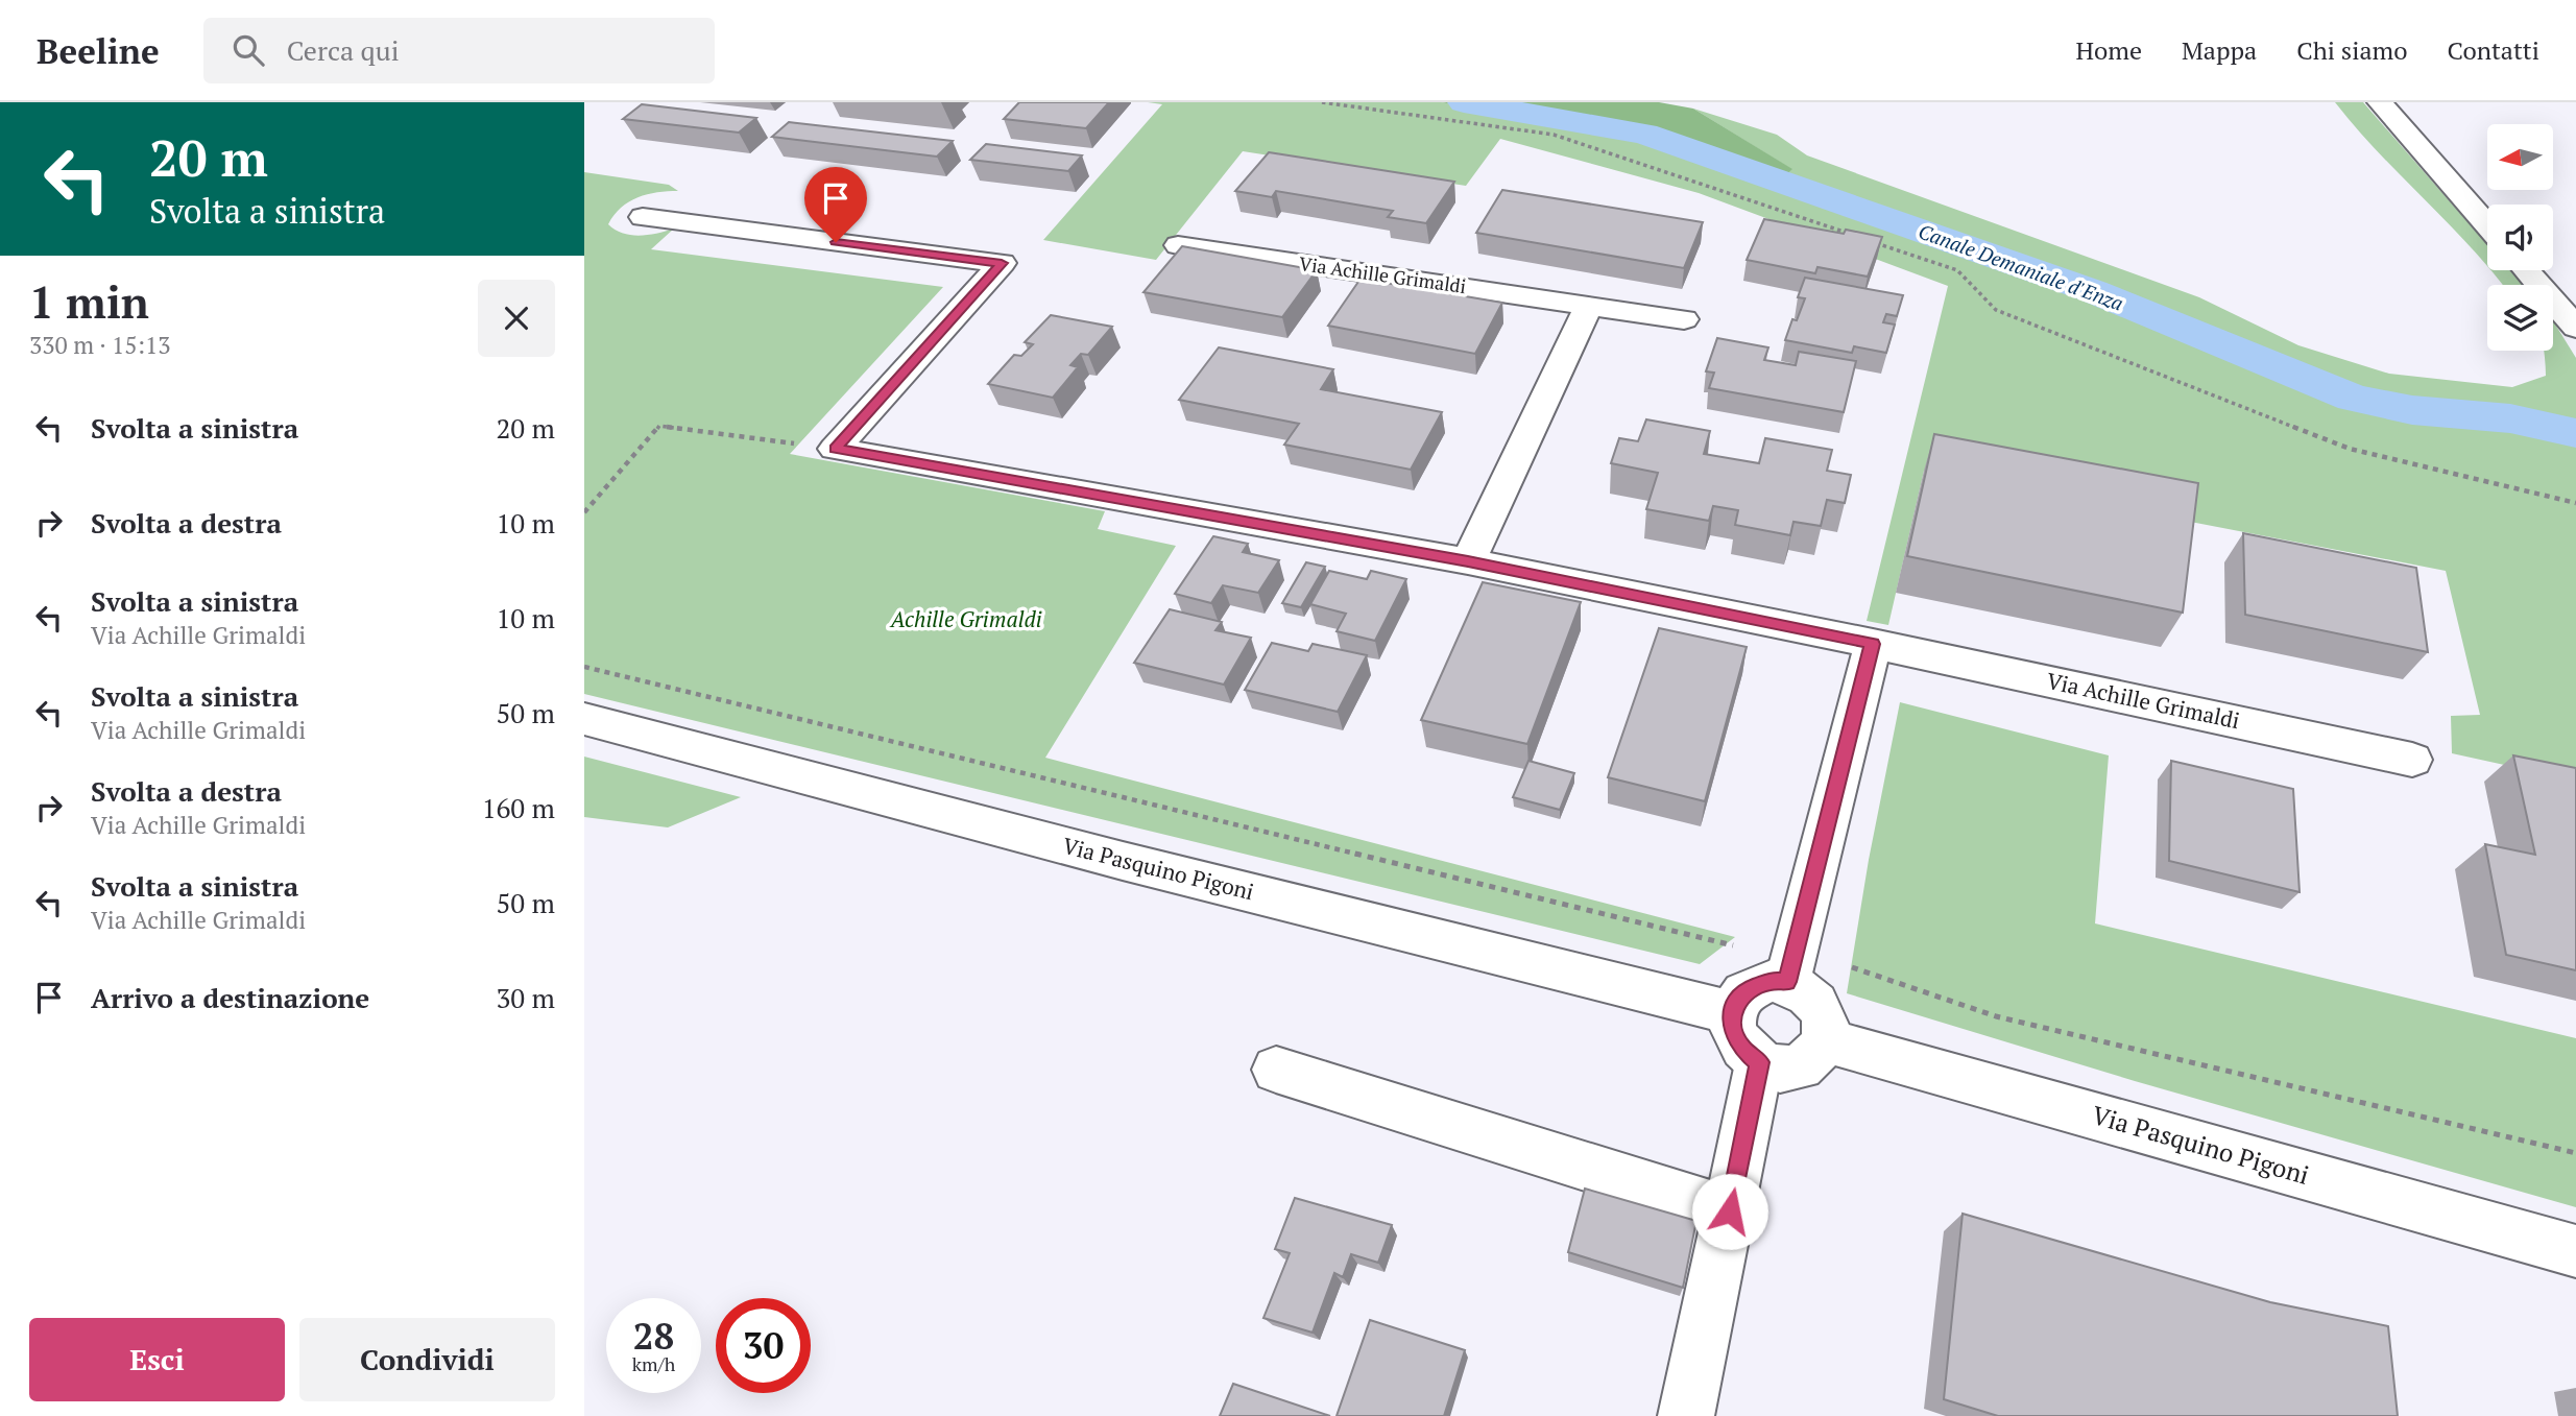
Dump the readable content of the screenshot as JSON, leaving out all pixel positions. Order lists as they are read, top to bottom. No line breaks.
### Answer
{"streets":{"street":["Via Achille Grimaldi","Via Pasquino Pigoni"]},"water":["Canale Demaniale d'Enza"],"parks":["Achille Grimaldi"],"north":"left","page":{"header":"Beeline","search":"Cerca qui","nav":["Home","Mappa","Chi siamo","Contatti"],"turn":["20 m","Svolta a sinistra"],"heading":["1 min","330 m · 15:13"],"list":[{"name":"Svolta a sinistra","value":"20 m"},{"name":"Svolta a destra","value":"10 m"},{"name":"Svolta a sinistra","note":"Via Achille Grimaldi","value":"10 m"},{"name":"Svolta a sinistra","note":"Via Achille Grimaldi","value":"50 m"},{"name":"Svolta a destra","note":"Via Achille Grimaldi","value":"160 m"},{"name":"Svolta a sinistra","note":"Via Achille Grimaldi","value":"50 m"},{"name":"Arrivo a destinazione","value":"30 m"}],"speed":"28 km/h","limit":"30","buttons":["Esci","Condividi"]}}
